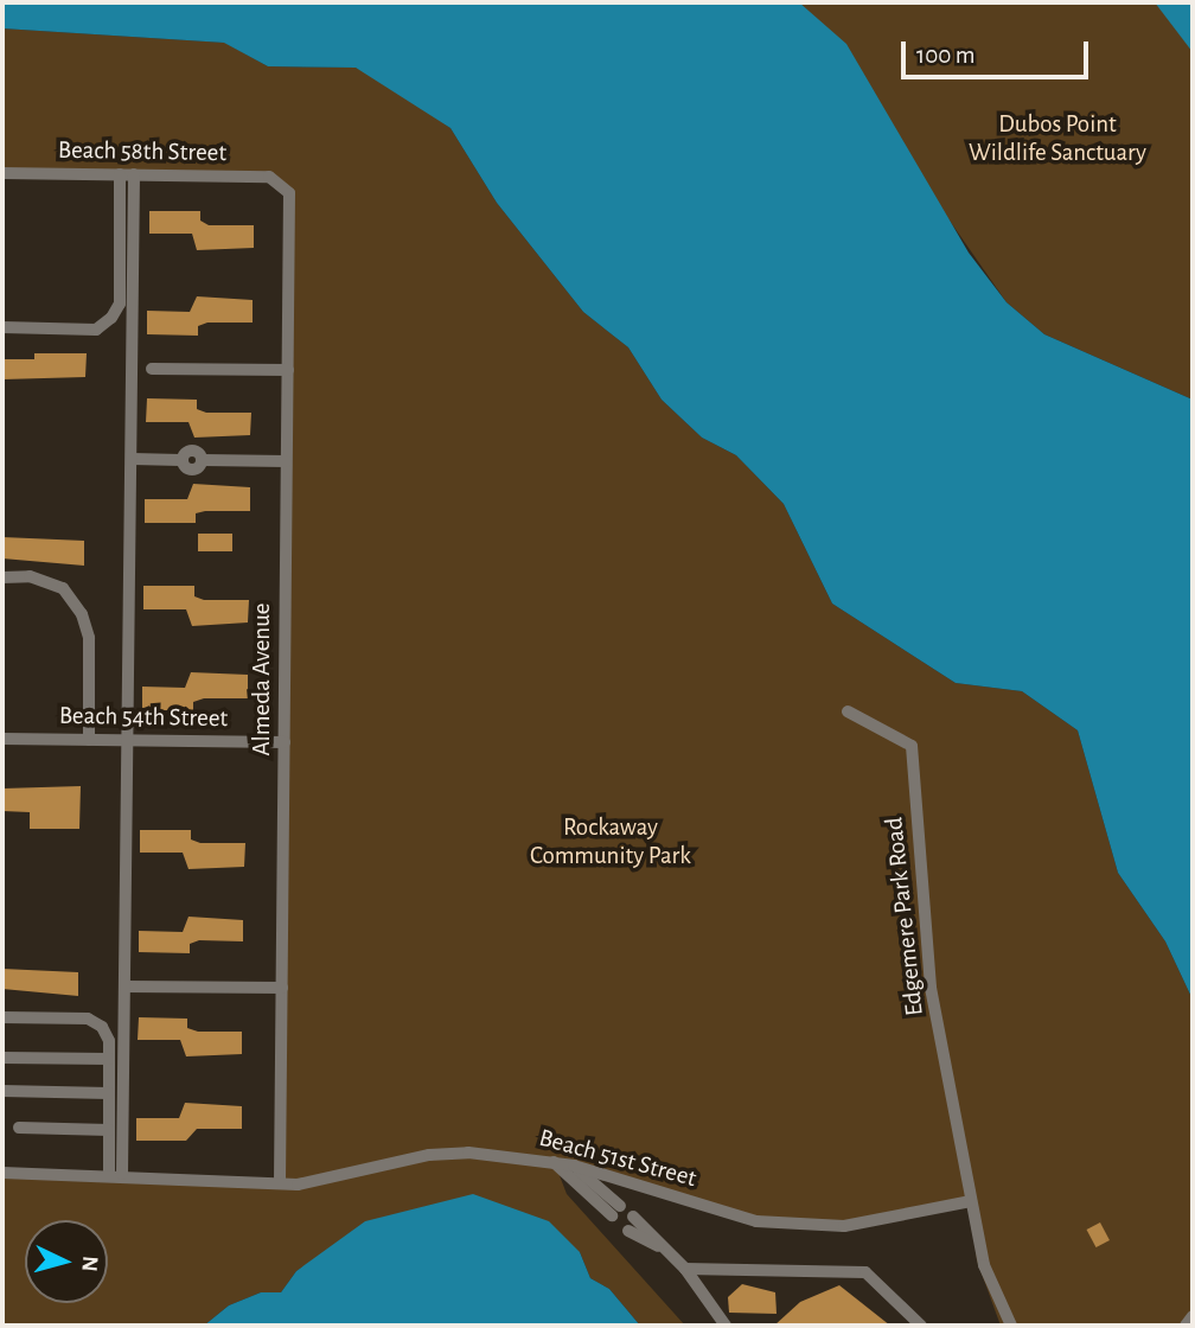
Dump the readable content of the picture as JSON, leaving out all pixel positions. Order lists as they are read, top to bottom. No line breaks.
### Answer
{"streets":{"street":["Beach 58th Street","Almeda Avenue","Beach 54th Street","Edgemere Park Road","Beach 51st Street"]},"crossings":[["Beach 58th Street","Almeda Avenue"],["Almeda Avenue","Beach 54th Street"],["Almeda Avenue","Beach 51st Street"],["Edgemere Park Road","Beach 51st Street"]],"parks":["Dubos Point Wildlife Sanctuary","Rockaway Community Park"],"scale_bar":"100 m","north":"right"}
